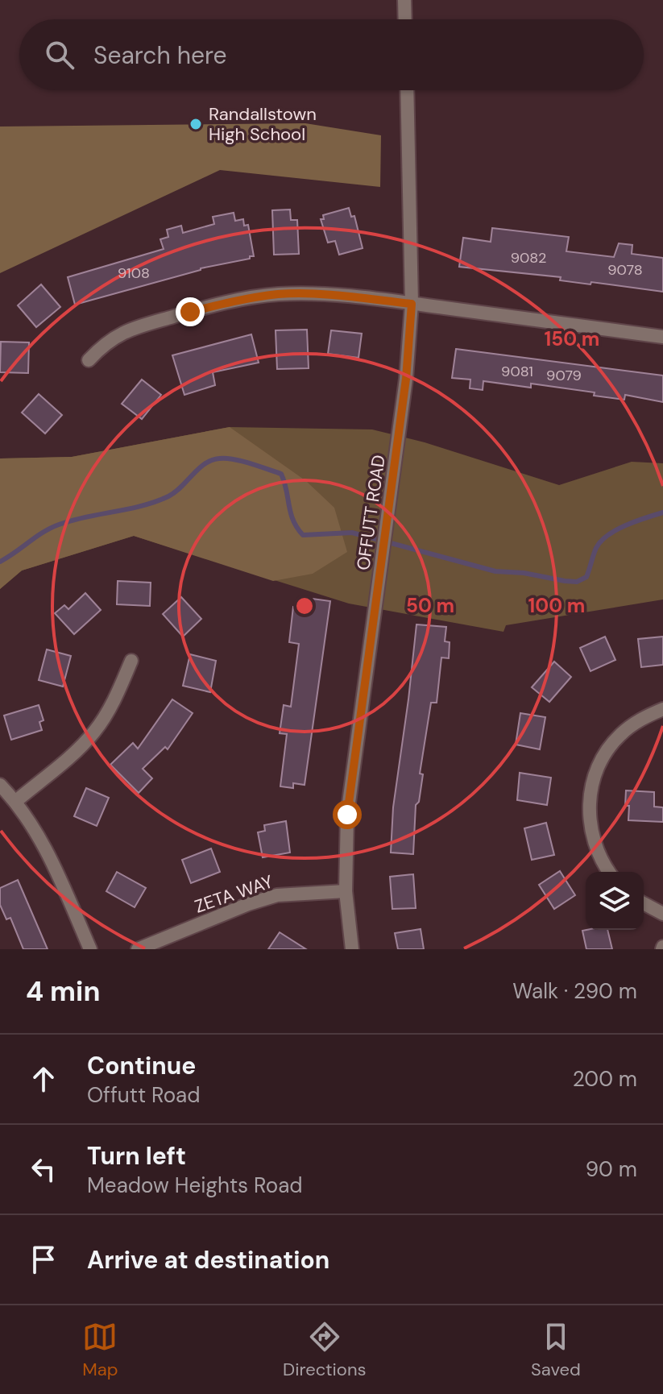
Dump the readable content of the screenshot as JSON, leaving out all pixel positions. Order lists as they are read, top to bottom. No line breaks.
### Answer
{"streets":{"street":["OFFUTT ROAD","ZETA WAY"]},"crossings":[["OFFUTT ROAD","ZETA WAY"]],"places":["Randallstown High School"],"house_numbers":["9082","9078","9108","9081","9079"],"page":{"search":"Search here","heading":["4 min","Walk · 290 m"],"list":[["Continue","Offutt Road","200 m"],["Turn left","Meadow Heights Road","90 m"],"Arrive at destination"],"nav":["Map","Directions","Saved"]},"rings":["150 m","50 m","100 m"]}
